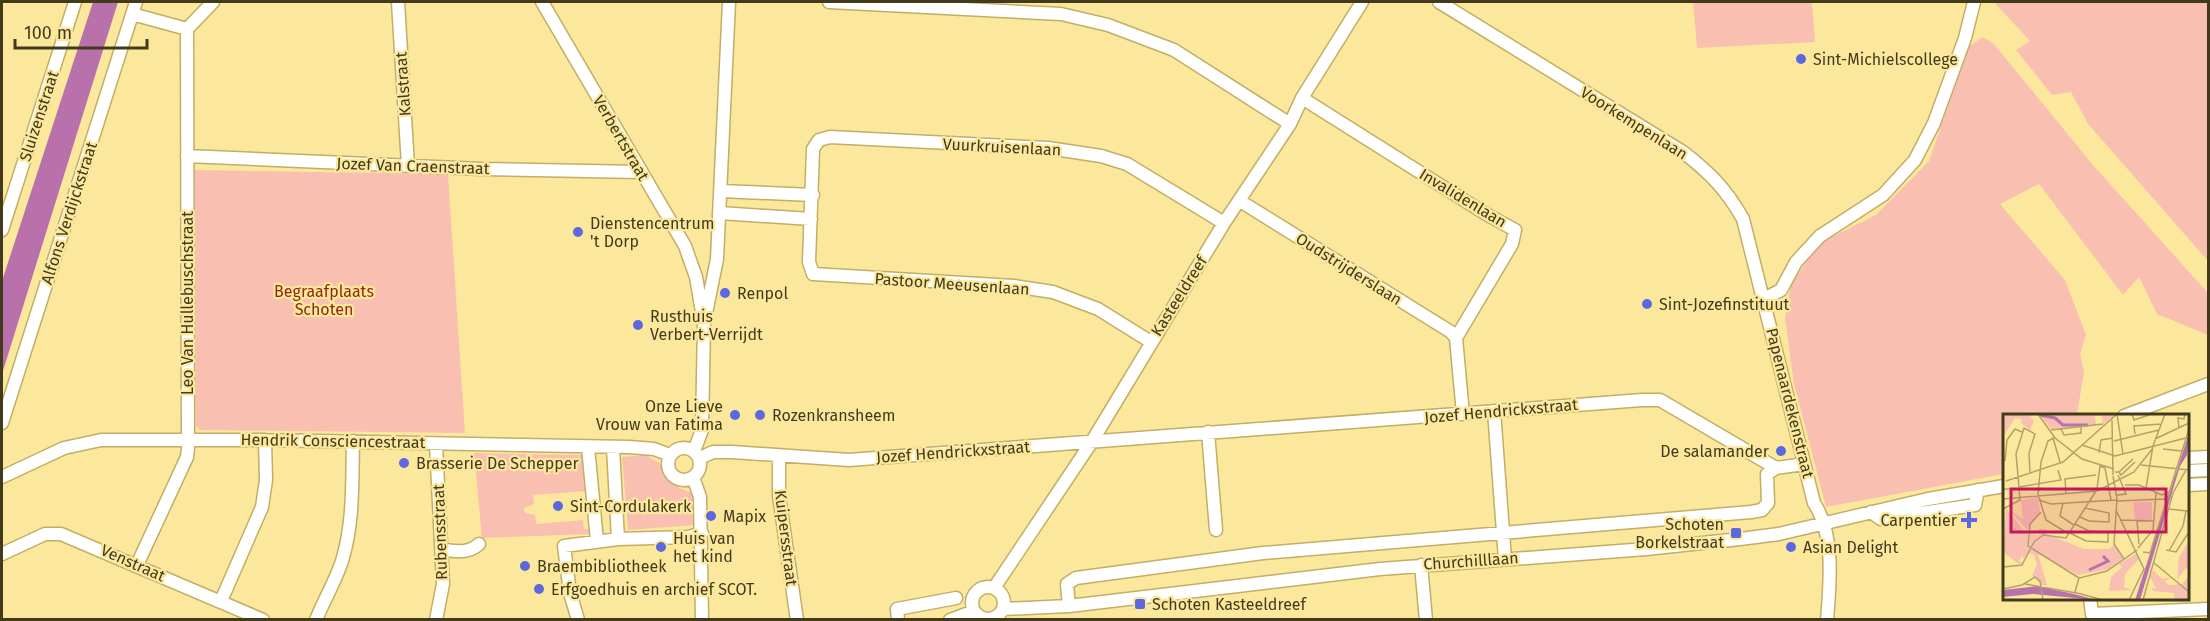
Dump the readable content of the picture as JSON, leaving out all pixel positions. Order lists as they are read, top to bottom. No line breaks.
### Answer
{"streets":{"street":["Kalstraat","Sluizenstraat","Voorkempenlaan","Verbertstraat","Vuurkruisenlaan","Jozef Van Craenstraat","Invalidenlaan","Alfons Verdijckstraat","Oudstrijderslaan","Pastoor Meeusenlaan","Kasteeldreef","Leo Van Hullebuschstraat","Papenaardekenstraat","Jozef Hendrickxstraat","Hendrik Consciencestraat","Rubensstraat","Kuipersstraat","Churchilllaan","Venstraat"]},"crossings":[["Kalstraat","Jozef Van Craenstraat"],["Voorkempenlaan","Papenaardekenstraat"],["Verbertstraat","Jozef Van Craenstraat"],["Verbertstraat","Jozef Hendrickxstraat"],["Verbertstraat","Hendrik Consciencestraat"],["Vuurkruisenlaan","Pastoor Meeusenlaan"],["Vuurkruisenlaan","Kasteeldreef"],["Jozef Van Craenstraat","Leo Van Hullebuschstraat"],["Invalidenlaan","Oudstrijderslaan"],["Invalidenlaan","Kasteeldreef"],["Oudstrijderslaan","Kasteeldreef"],["Pastoor Meeusenlaan","Kasteeldreef"],["Kasteeldreef","Jozef Hendrickxstraat"],["Kasteeldreef","Churchilllaan"],["Leo Van Hullebuschstraat","Hendrik Consciencestraat"],["Leo Van Hullebuschstraat","Venstraat"],["Papenaardekenstraat","Churchilllaan"],["Jozef Hendrickxstraat","Hendrik Consciencestraat"],["Jozef Hendrickxstraat","Kuipersstraat"],["Jozef Hendrickxstraat","Churchilllaan"],["Hendrik Consciencestraat","Rubensstraat"]],"parks":["Begraafplaats Schoten"],"places":{"other":["Sint-Michielscollege","Dienstencentrum 't Dorp","Renpol","Sint-Jozefinstituut","Rusthuis Verbert-Verrijdt","Onze Lieve Vrouw van Fatima","Rozenkransheem","De salamander","Brasserie De Schepper","Sint-Cordulakerk","Mapix","Huis van het kind","Asian Delight","Braembibliotheek","Erfgoedhuis en archief SCOT."],"health":["Carpentier"],"transit":["Schoten Borkelstraat","Schoten Kasteeldreef"]},"scale_bar":"100 m"}
